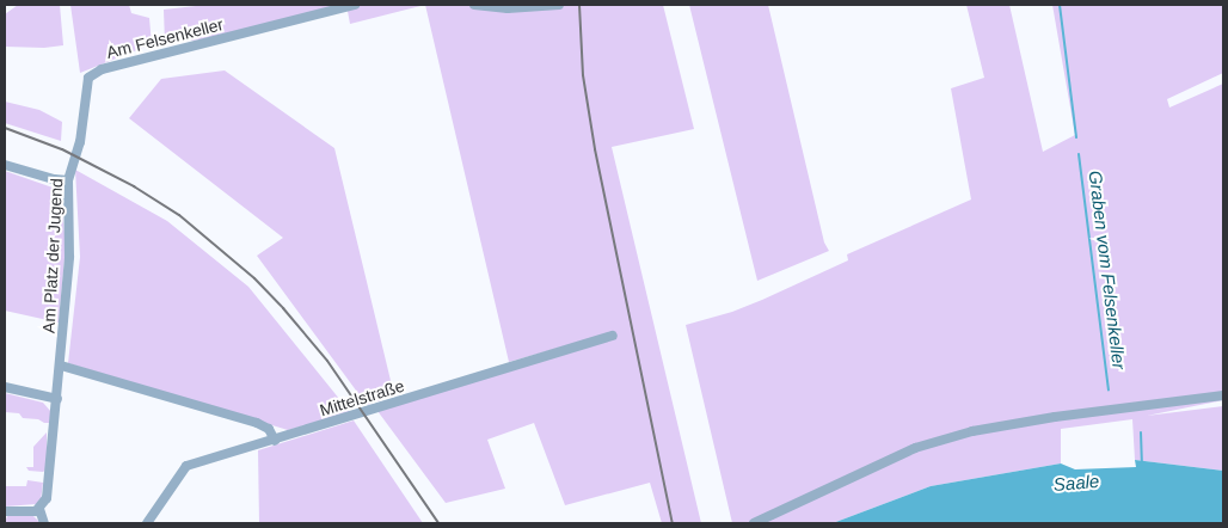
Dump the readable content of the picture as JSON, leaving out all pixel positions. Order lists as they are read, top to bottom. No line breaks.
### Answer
{"streets":{"street":["Am Felsenkeller","Am Platz der Jugend","Mittelstraße"]},"crossings":[["Am Felsenkeller","Am Platz der Jugend"]],"water":["Graben vom Felsenkeller","Saale"]}
